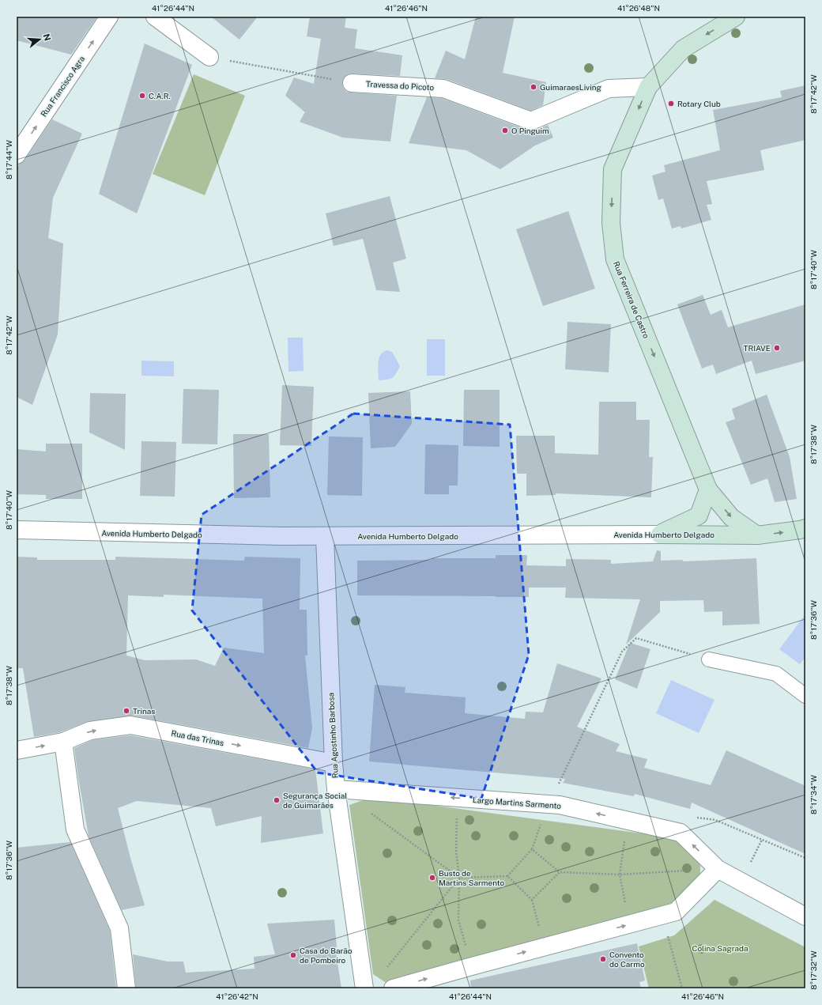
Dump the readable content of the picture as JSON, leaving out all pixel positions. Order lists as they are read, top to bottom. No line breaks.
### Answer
{"streets":{"street":["Travessa do Picoto","Rua Francisco Agra","Rua Ferreira de Castro","Avenida Humberto Delgado","Rua Agostinho Barbosa","Rua das Trinas","Largo Martins Sarmento"]},"crossings":[["Travessa do Picoto","Rua Ferreira de Castro"],["Rua Ferreira de Castro","Avenida Humberto Delgado"],["Avenida Humberto Delgado","Rua Agostinho Barbosa"],["Rua Agostinho Barbosa","Rua das Trinas"],["Rua Agostinho Barbosa","Largo Martins Sarmento"]],"one_way":["Rua Francisco Agra","Rua Ferreira de Castro","Rua das Trinas","Largo Martins Sarmento"],"parks":["Colina Sagrada"],"places":["GuimaraesLiving","C.A.R.","Rotary Club","O Pinguim","TRIAVE","Trinas","Segurança Social de Guimarães","Busto de Martins Sarmento","Casa do Barão de Pombeiro","Convento do Carmo"],"north":"right","coordinates":["41°26'44\"N","41°26'46\"N","41°26'48\"N","8°17'42\"W","8°17'44\"W","8°17'40\"W","8°17'38\"W","8°17'36\"W","8°17'34\"W","8°17'32\"W","41°26'42\"N"]}
